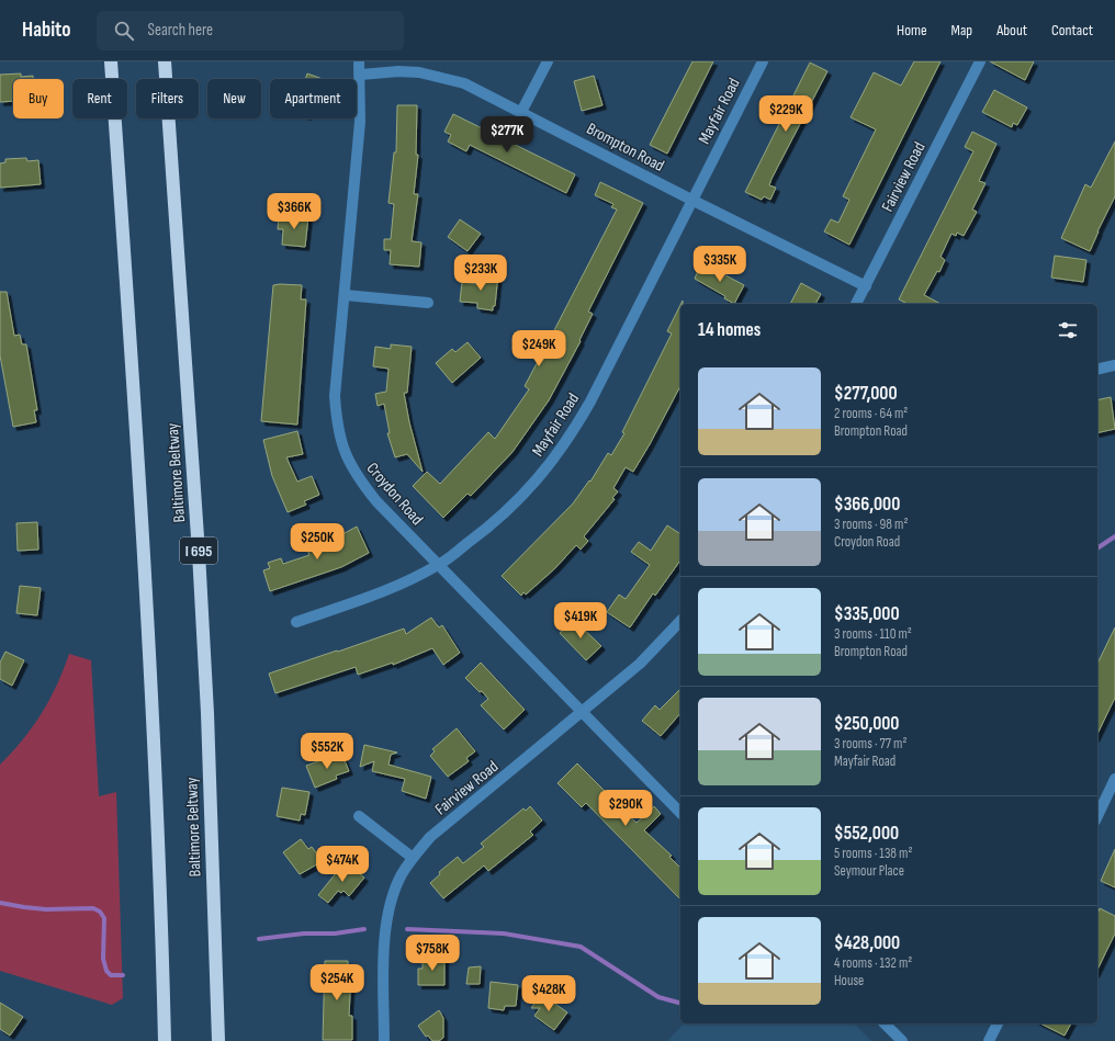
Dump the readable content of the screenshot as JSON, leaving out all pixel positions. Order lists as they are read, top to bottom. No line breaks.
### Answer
{"streets":{"highway":["Baltimore Beltway","I 695"],"street":["Mayfair Road","Brompton Road","Fairview Road","Croydon Road"]},"crossings":[["Mayfair Road","Brompton Road"],["Mayfair Road","Croydon Road"],["Brompton Road","Fairview Road"],["Brompton Road","Croydon Road"],["Fairview Road","Croydon Road"]],"page":{"header":"Habito","search":"Search here","nav":["Home","Map","About","Contact"],"chip":["Buy","Rent","Filters","New","Apartment"],"price":["$229K","$277K","$366K","$335K","$233K","$249K","$250K","$419K","$552K","$290K","$474K","$758K","$254K","$428K"],"heading":"14 homes","list":[{"name":"$277,000","note":"2 rooms · 64 m² · Brompton Road"},{"name":"$366,000","note":"3 rooms · 98 m² · Croydon Road"},{"name":"$335,000","note":"3 rooms · 110 m² · Brompton Road"},{"name":"$250,000","note":"3 rooms · 77 m² · Mayfair Road"},{"name":"$552,000","note":"5 rooms · 138 m² · Seymour Place"},{"name":"$428,000","note":"4 rooms · 132 m² · House"}]}}
